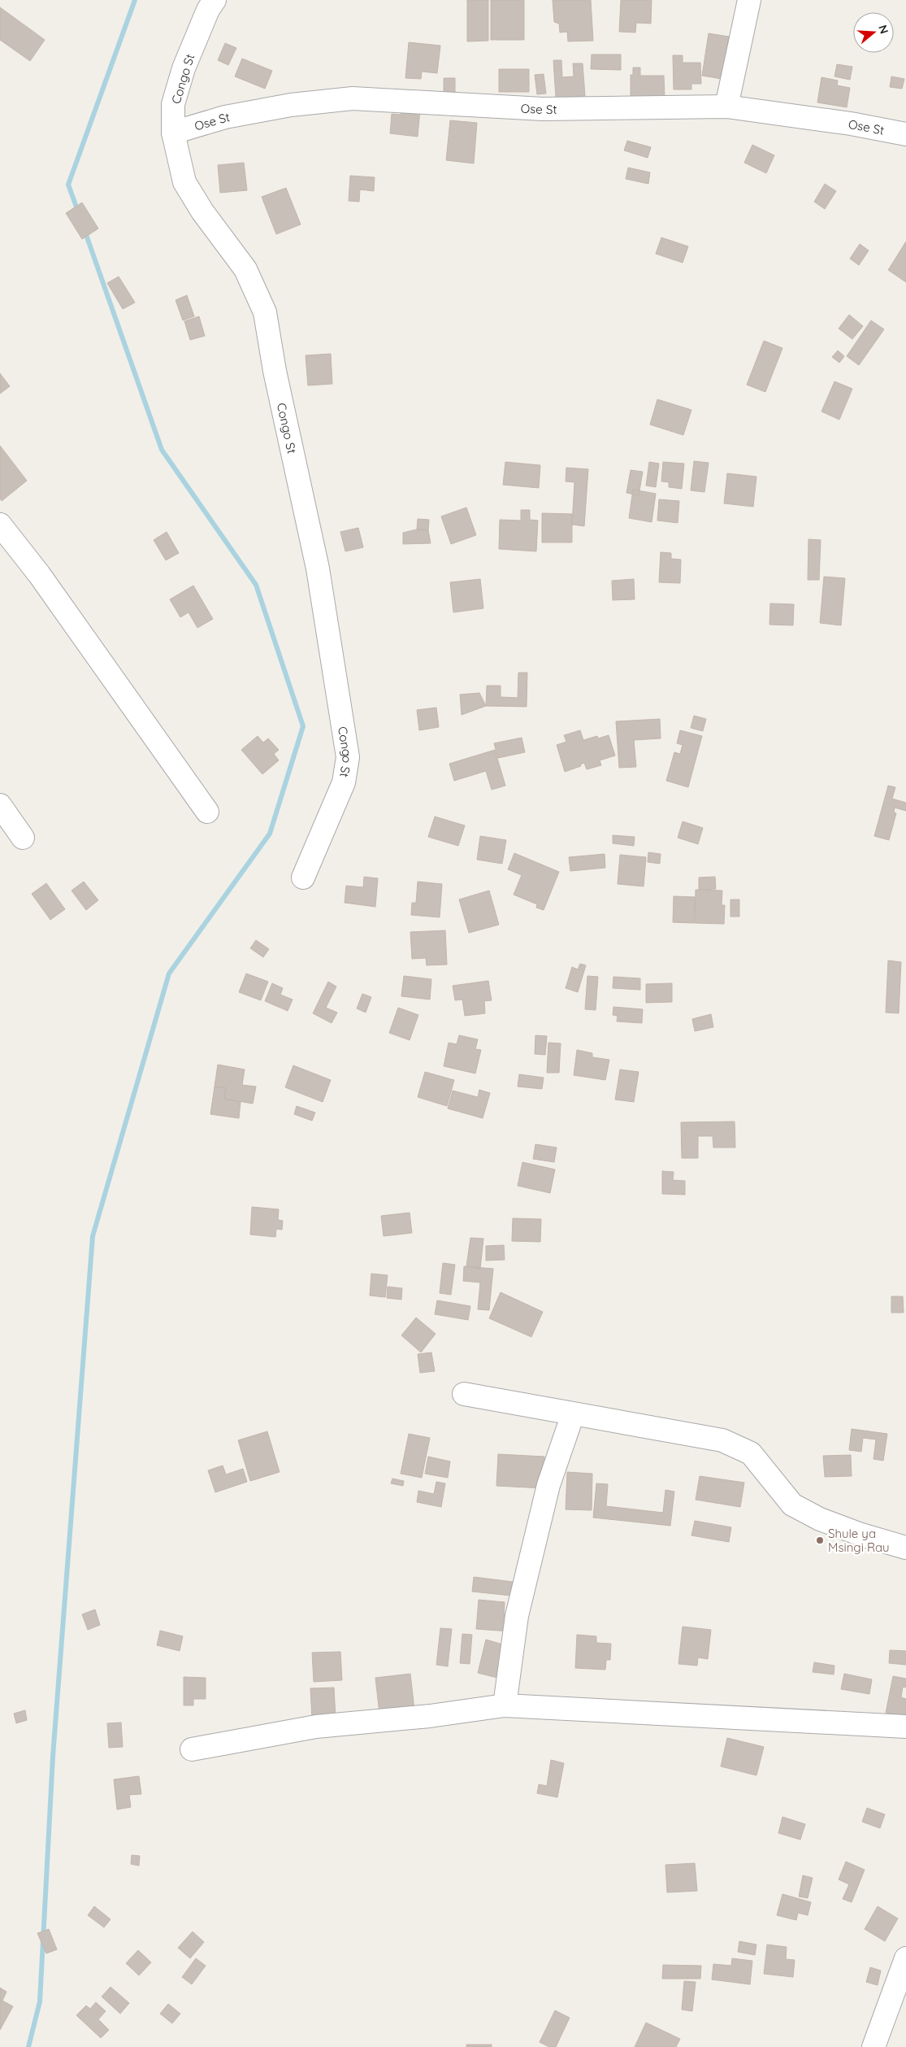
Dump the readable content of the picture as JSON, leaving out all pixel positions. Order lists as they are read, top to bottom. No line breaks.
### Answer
{"streets":{"street":["Congo St","Ose St"]},"crossings":[["Congo St","Ose St"]],"places":["Shule ya Msingi Rau"],"north":"right"}
